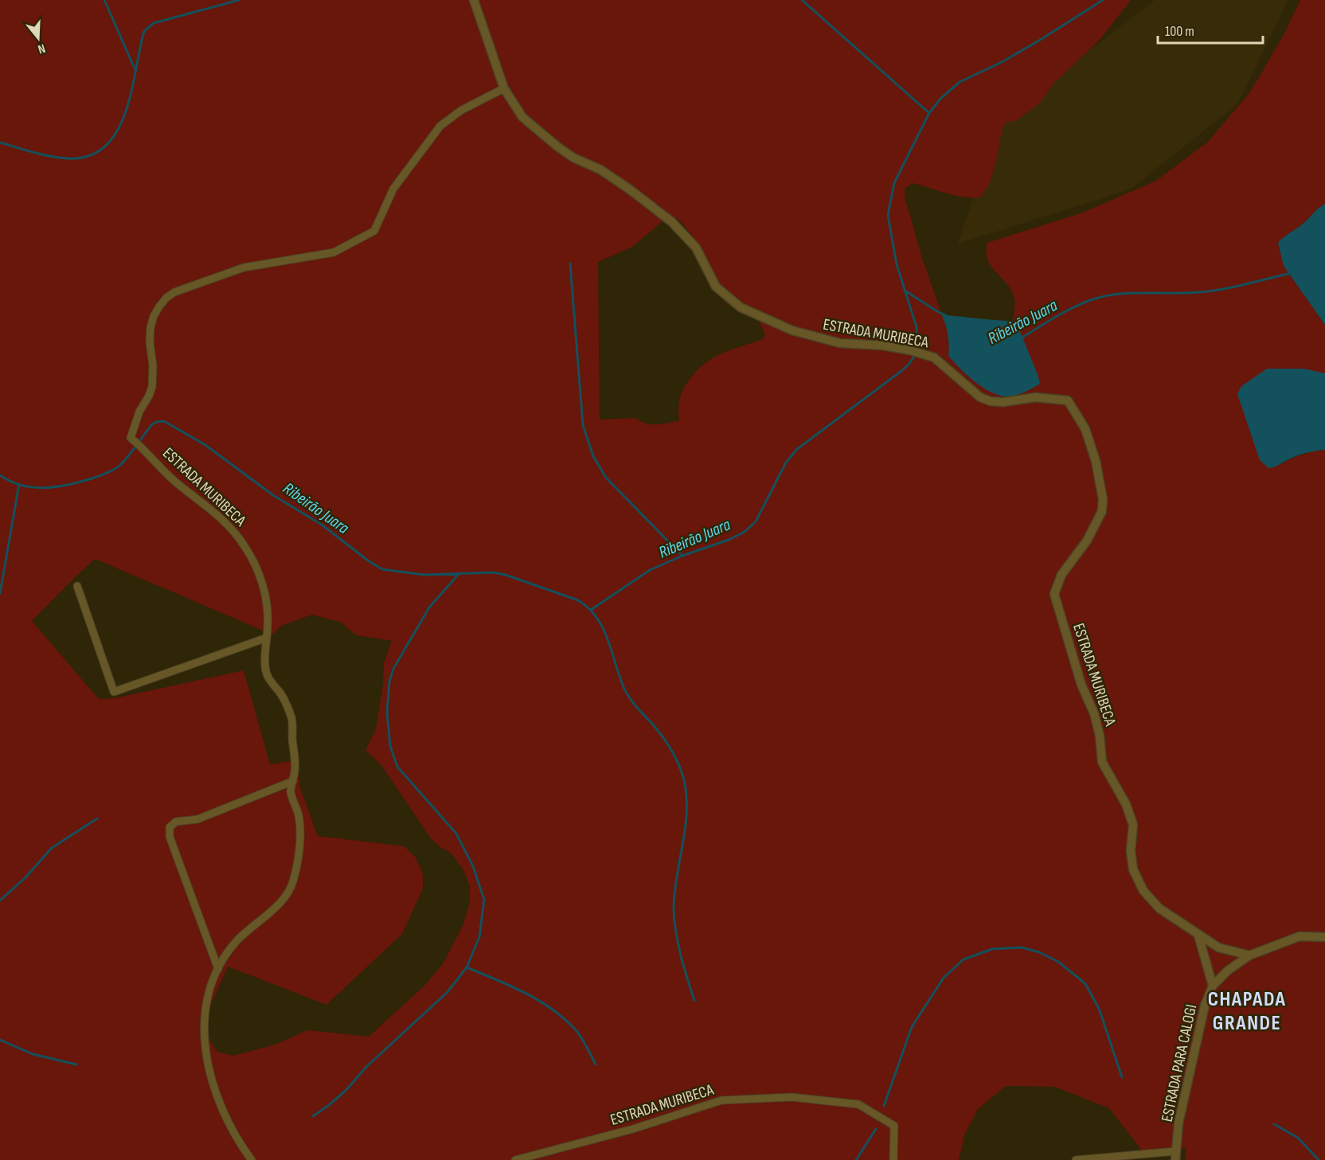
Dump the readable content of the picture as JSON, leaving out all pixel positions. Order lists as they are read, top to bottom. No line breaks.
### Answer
{"streets":{"street":["ESTRADA MURIBECA","ESTRADA PARA CALOGI"]},"districts":["CHAPADA GRANDE"],"water":["Ribeirão Juara"],"scale_bar":"100 m","north":"bottom"}
